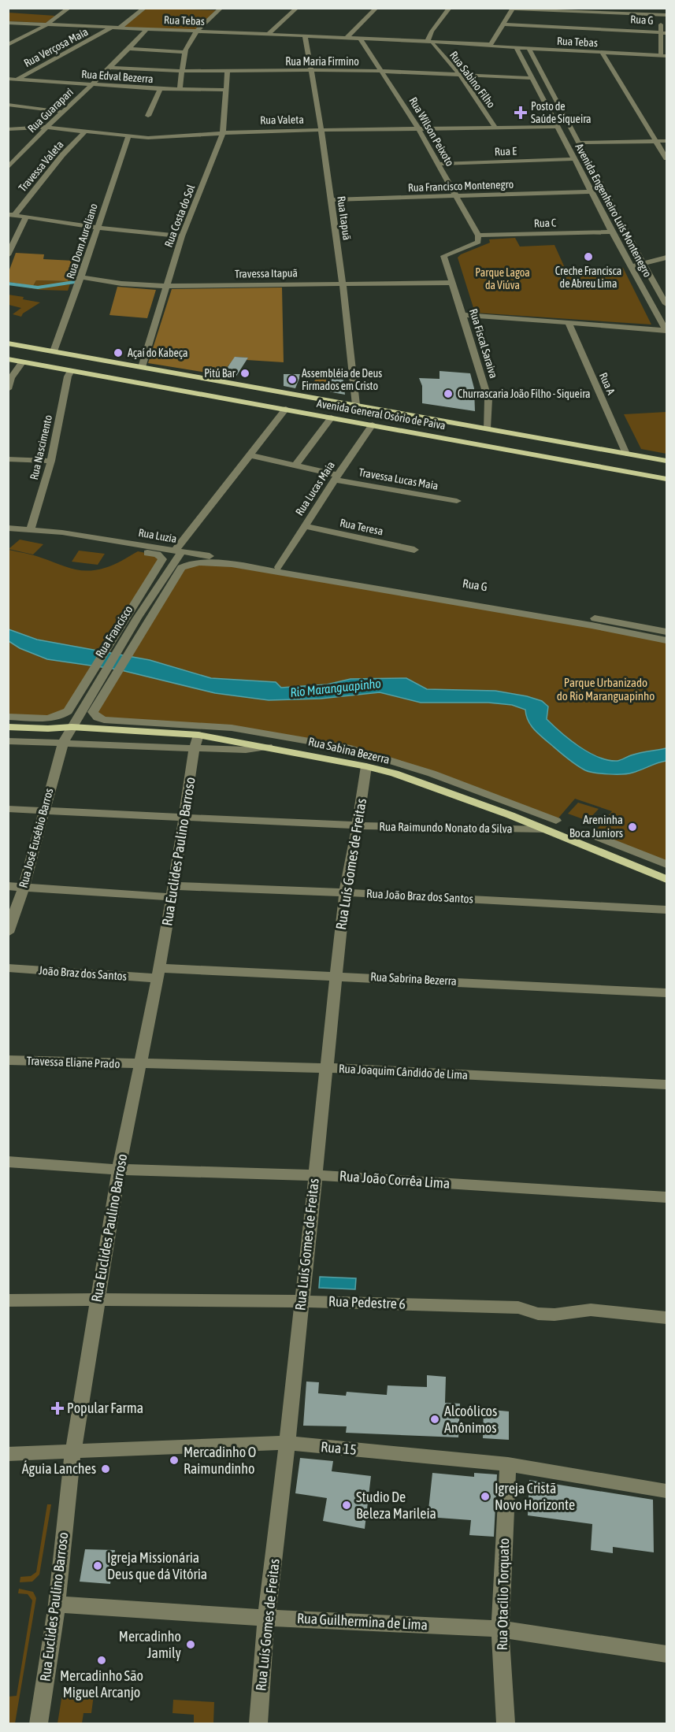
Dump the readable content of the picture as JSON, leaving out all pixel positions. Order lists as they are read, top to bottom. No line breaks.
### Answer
{"streets":{"main road":["Avenida General Osório de Paiva","Rua Sabina Bezerra"],"street":["Rua G","Rua Tebas","Rua Verçosa Maia","Rua Maria Firmino","Rua Edval Bezerra","Rua Sabino Filho","Rua Guarapari","Rua Valeta","Rua Wilson Peixoto","Rua E","Travessa Valeta","Rua Francisco Montenegro","Avenida Engenheiro Luís Montenegro","Rua Costa do Sol","Rua Itapuã","Rua C","Rua Dom Aureliano","Travessa Itapuã","Rua Fiscal Saraiva","Rua A","Rua Nascimento","Travessa Lucas Maia","Rua Lucas Maia","Rua Teresa","Rua Luzia","Rua Francisco","Rua Raimundo Nonato da Silva","Rua José Eusébio Barros","Rua Euclides Paulino Barroso","Rua Luís Gomes de Freitas","Rua João Braz dos Santos","João Braz dos Santos","Rua Sabrina Bezerra","Travessa Eliane Prado","Rua Joaquim Cândido de Lima","Rua João Corrêa Lima","Rua Pedestre 6","Rua 15","Rua Otacílio Torquato","Rua Guilhermina de Lima"]},"crossings":[["Rua G","Rua Lucas Maia"],["Rua G","Rua Luzia"],["Rua Tebas","Rua Verçosa Maia"],["Rua Tebas","Rua Sabino Filho"],["Rua Tebas","Rua Guarapari"],["Rua Tebas","Rua Wilson Peixoto"],["Rua Tebas","Avenida Engenheiro Luís Montenegro"],["Rua Tebas","Rua Itapuã"],["Rua Verçosa Maia","Rua Edval Bezerra"],["Rua Maria Firmino","Rua Sabino Filho"],["Rua Maria Firmino","Rua Guarapari"],["Rua Maria Firmino","Rua Wilson Peixoto"],["Rua Maria Firmino","Avenida Engenheiro Luís Montenegro"],["Rua Maria Firmino","Rua Costa do Sol"],["Rua Maria Firmino","Rua Itapuã"],["Rua Edval Bezerra","Rua Guarapari"],["Rua Edval Bezerra","Rua Costa do Sol"],["Rua Sabino Filho","Rua Valeta"],["Rua Guarapari","Rua Valeta"],["Rua Valeta","Rua Wilson Peixoto"],["Rua Valeta","Travessa Valeta"],["Rua Valeta","Avenida Engenheiro Luís Montenegro"],["Rua Valeta","Rua Costa do Sol"],["Rua Valeta","Rua Itapuã"],["Rua Valeta","Rua Dom Aureliano"],["Rua Wilson Peixoto","Rua E"],["Rua Wilson Peixoto","Rua Francisco Montenegro"],["Rua Wilson Peixoto","Rua C"],["Rua Wilson Peixoto","Rua Fiscal Saraiva"],["Rua E","Avenida Engenheiro Luís Montenegro"],["Rua Francisco Montenegro","Avenida Engenheiro Luís Montenegro"],["Rua Francisco Montenegro","Rua Itapuã"],["Avenida Engenheiro Luís Montenegro","Rua C"],["Rua Costa do Sol","Travessa Itapuã"],["Rua Costa do Sol","Avenida General Osório de Paiva"],["Rua Itapuã","Travessa Itapuã"],["Rua Itapuã","Avenida General Osório de Paiva"],["Rua C","Rua Fiscal Saraiva"],["Rua Dom Aureliano","Travessa Itapuã"],["Rua Dom Aureliano","Avenida General Osório de Paiva"],["Travessa Itapuã","Rua Fiscal Saraiva"],["Rua Fiscal Saraiva","Avenida General Osório de Paiva"],["Rua A","Avenida General Osório de Paiva"],["Avenida General Osório de Paiva","Rua Nascimento"],["Avenida General Osório de Paiva","Rua Lucas Maia"],["Avenida General Osório de Paiva","Rua Francisco"],["Rua Nascimento","Rua Luzia"],["Travessa Lucas Maia","Rua Lucas Maia"],["Travessa Lucas Maia","Rua Francisco"],["Rua Lucas Maia","Rua Teresa"],["Rua Lucas Maia","Rua Luzia"],["Rua Luzia","Rua Francisco"],["Rua Francisco","Rua Sabina Bezerra"],["Rua Francisco","Rua José Eusébio Barros"],["Rua Sabina Bezerra","Rua Raimundo Nonato da Silva"],["Rua Sabina Bezerra","Rua José Eusébio Barros"],["Rua Sabina Bezerra","Rua Euclides Paulino Barroso"],["Rua Sabina Bezerra","Rua Luís Gomes de Freitas"],["Rua Raimundo Nonato da Silva","Rua José Eusébio Barros"],["Rua Raimundo Nonato da Silva","Rua Euclides Paulino Barroso"],["Rua Raimundo Nonato da Silva","Rua Luís Gomes de Freitas"],["Rua José Eusébio Barros","Rua João Braz dos Santos"],["Rua Euclides Paulino Barroso","Rua João Braz dos Santos"],["Rua Euclides Paulino Barroso","João Braz dos Santos"],["Rua Euclides Paulino Barroso","Rua Sabrina Bezerra"],["Rua Euclides Paulino Barroso","Travessa Eliane Prado"],["Rua Euclides Paulino Barroso","Rua Joaquim Cândido de Lima"],["Rua Euclides Paulino Barroso","Rua João Corrêa Lima"],["Rua Euclides Paulino Barroso","Rua Pedestre 6"],["Rua Euclides Paulino Barroso","Rua 15"],["Rua Euclides Paulino Barroso","Rua Guilhermina de Lima"],["Rua Luís Gomes de Freitas","Rua João Braz dos Santos"],["Rua Luís Gomes de Freitas","Rua Sabrina Bezerra"],["Rua Luís Gomes de Freitas","Rua Joaquim Cândido de Lima"],["Rua Luís Gomes de Freitas","Rua João Corrêa Lima"],["Rua Luís Gomes de Freitas","Rua Pedestre 6"],["Rua Luís Gomes de Freitas","Rua 15"],["Rua Luís Gomes de Freitas","Rua Guilhermina de Lima"],["João Braz dos Santos","Rua Sabrina Bezerra"],["Travessa Eliane Prado","Rua Joaquim Cândido de Lima"],["Rua 15","Rua Otacílio Torquato"],["Rua Otacílio Torquato","Rua Guilhermina de Lima"]],"water":["Rio Maranguapinho"],"parks":["Parque Lagoa da Viúva","Parque Urbanizado do Rio Maranguapinho"],"places":{"health":["Posto de Saúde Siqueira","Popular Farma"],"other":["Creche Francisca de Abreu Lima","Açaí do Kabeça","Pitú Bar","Assembléia de Deus Firmados em Cristo","Churrascaria João Filho - Siqueira","Areninha Boca Juniors","Alcoólicos Anônimos","Mercadinho O Raimundinho","Águia Lanches","Igreja Cristã Novo Horizonte","Studio De Beleza Marileia","Igreja Missionária Deus que dá Vitória","Mercadinho Jamily","Mercadinho São Miguel Arcanjo"]}}
